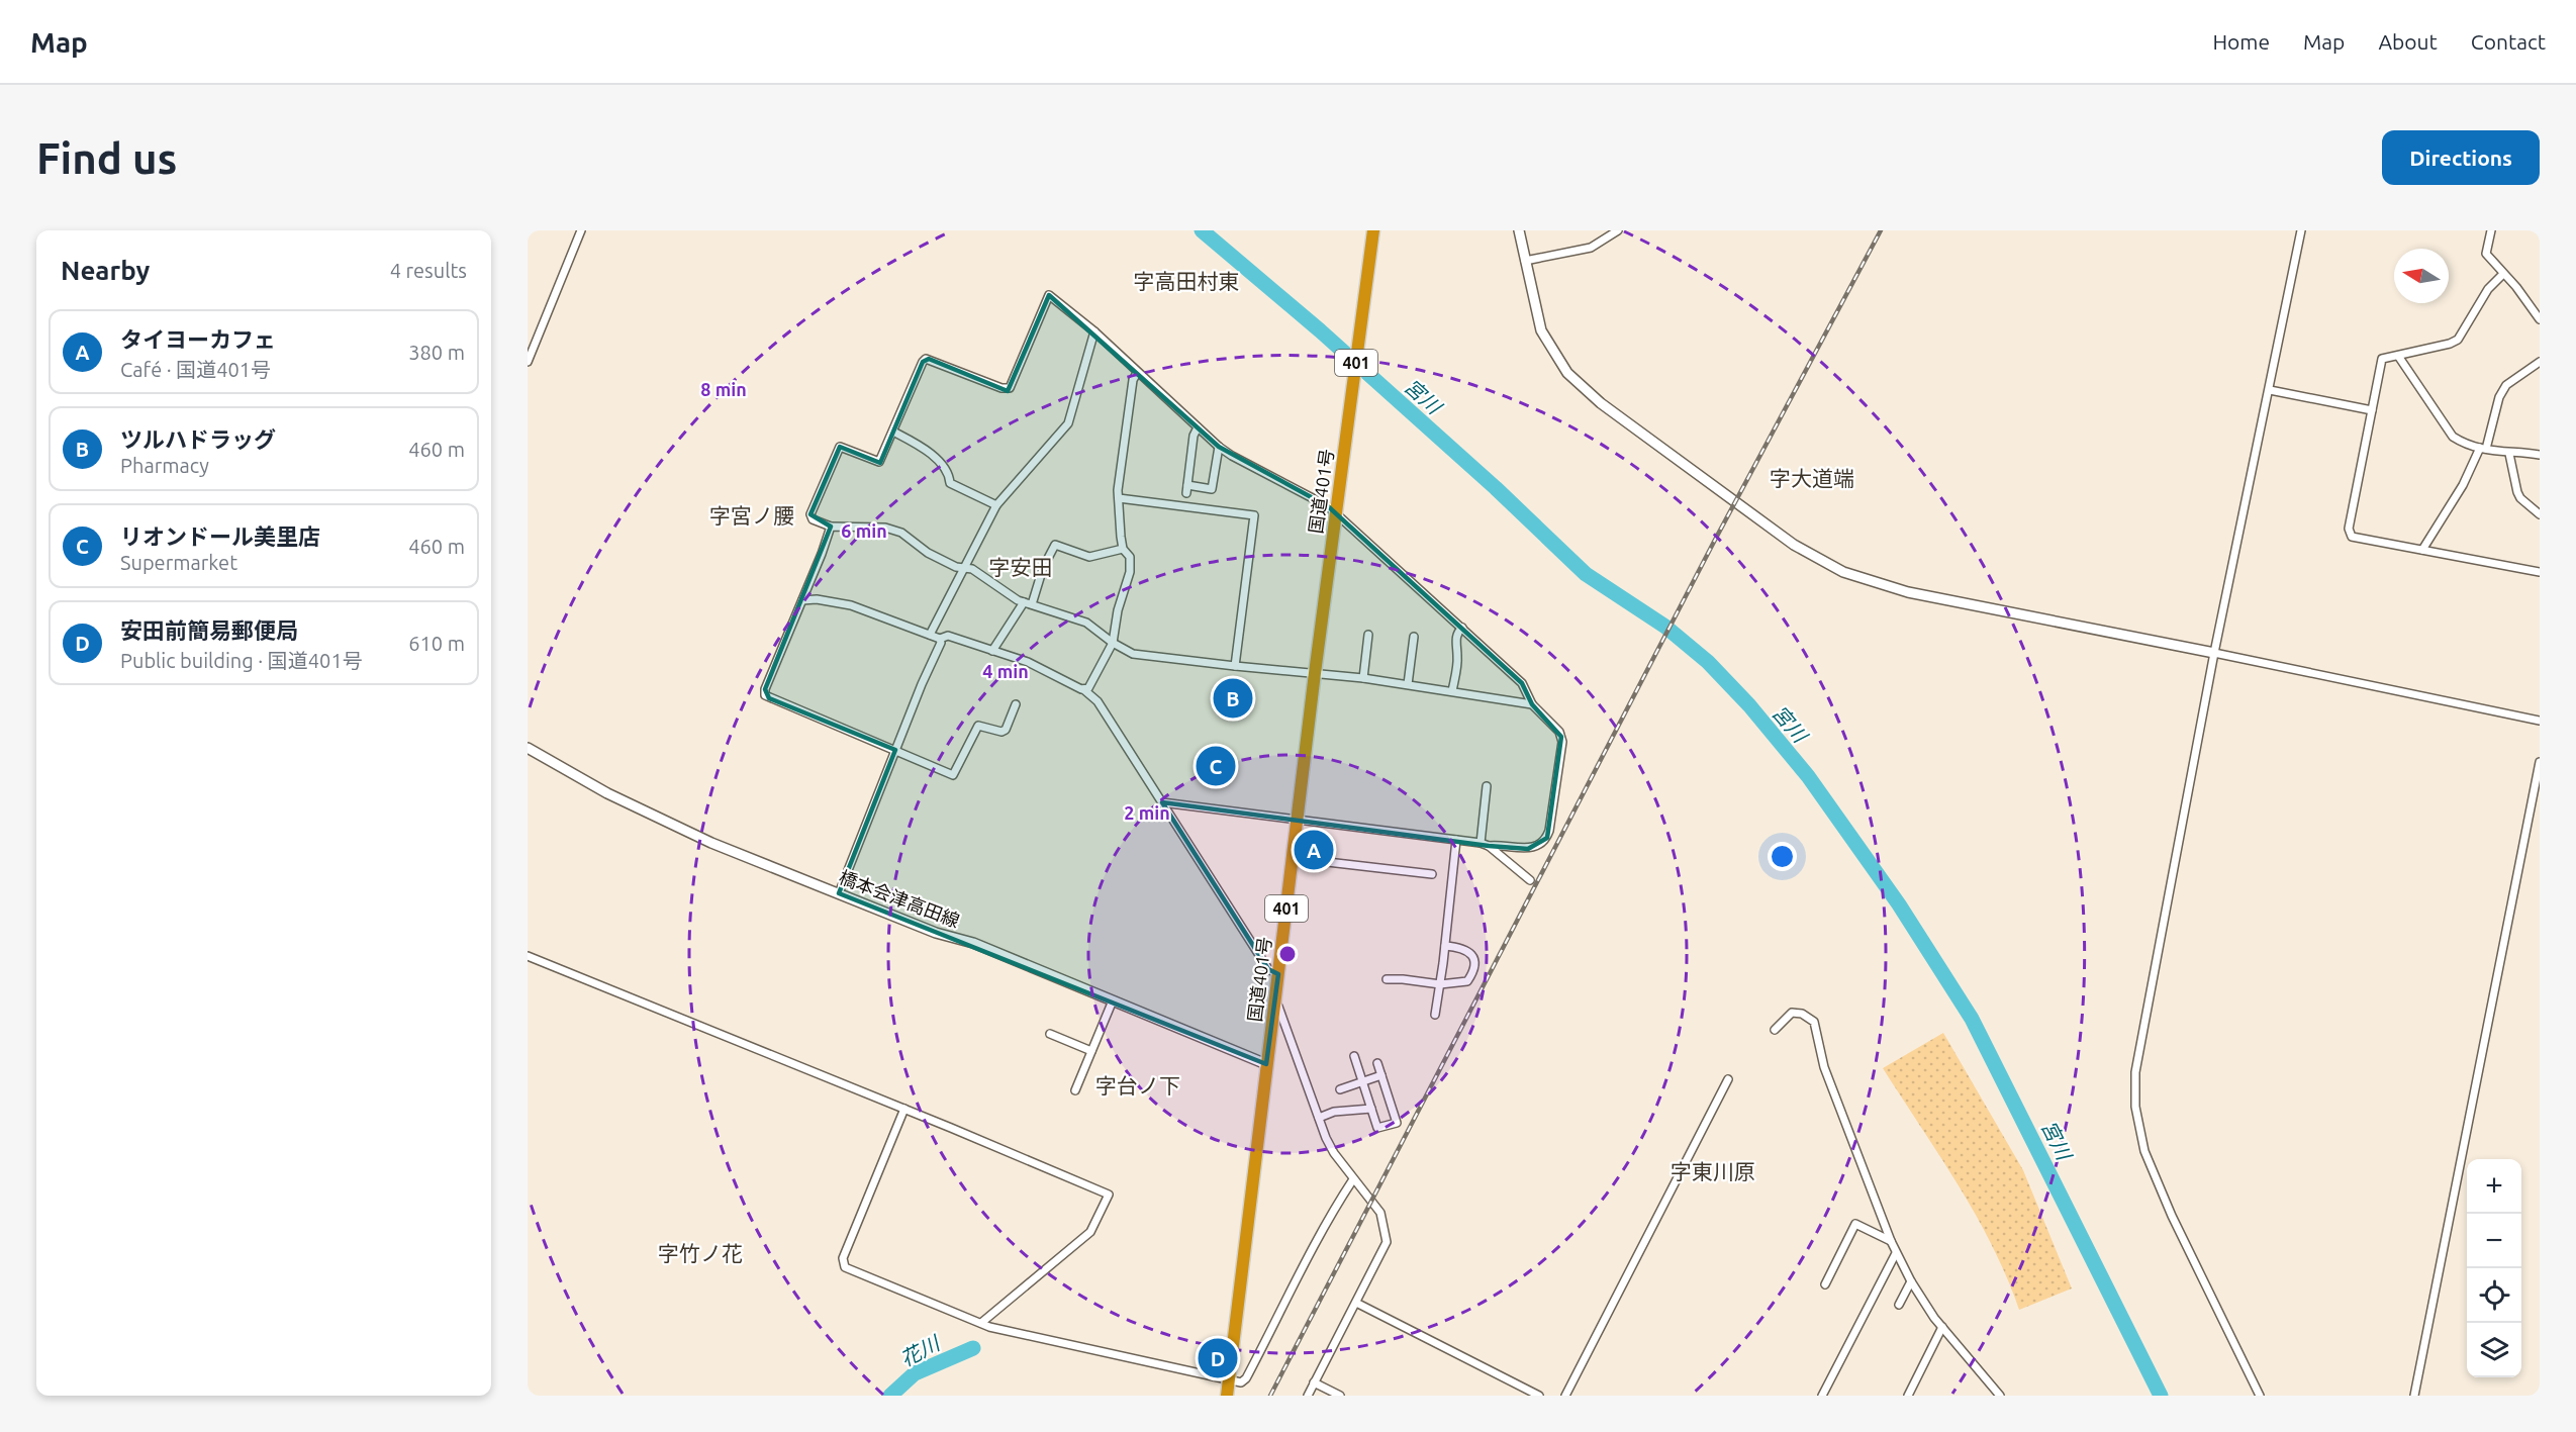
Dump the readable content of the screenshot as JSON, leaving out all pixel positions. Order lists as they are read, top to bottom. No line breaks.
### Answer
{"streets":{"highway":["401","国道401号"],"street":["橋本会津高田線"]},"crossings":[["国道401号","橋本会津高田線"]],"districts":["字高田村東","字大道端","字宮ノ腰","字安田","字台ノ下","字東川原","字竹ノ花"],"water":["宮川","花川"],"north":"left","page":{"header":"Map","nav":["Home","Map","About","Contact"],"buttons":"Directions","title":"Find us","heading":["Nearby","4 results"],"list":[{"mark":"A","name":"タイヨーカフェ","note":"Café · 国道401号","value":"380 m"},{"mark":"B","name":"ツルハドラッグ","note":"Pharmacy","value":"460 m"},{"mark":"C","name":"リオンドール美里店","note":"Supermarket","value":"460 m"},{"mark":"D","name":"安田前簡易郵便局","note":"Public building · 国道401号","value":"610 m"}],"pins":["B","C","A","D"],"map_buttons":["+","−"]},"rings":["8 min","6 min","4 min","2 min"]}
